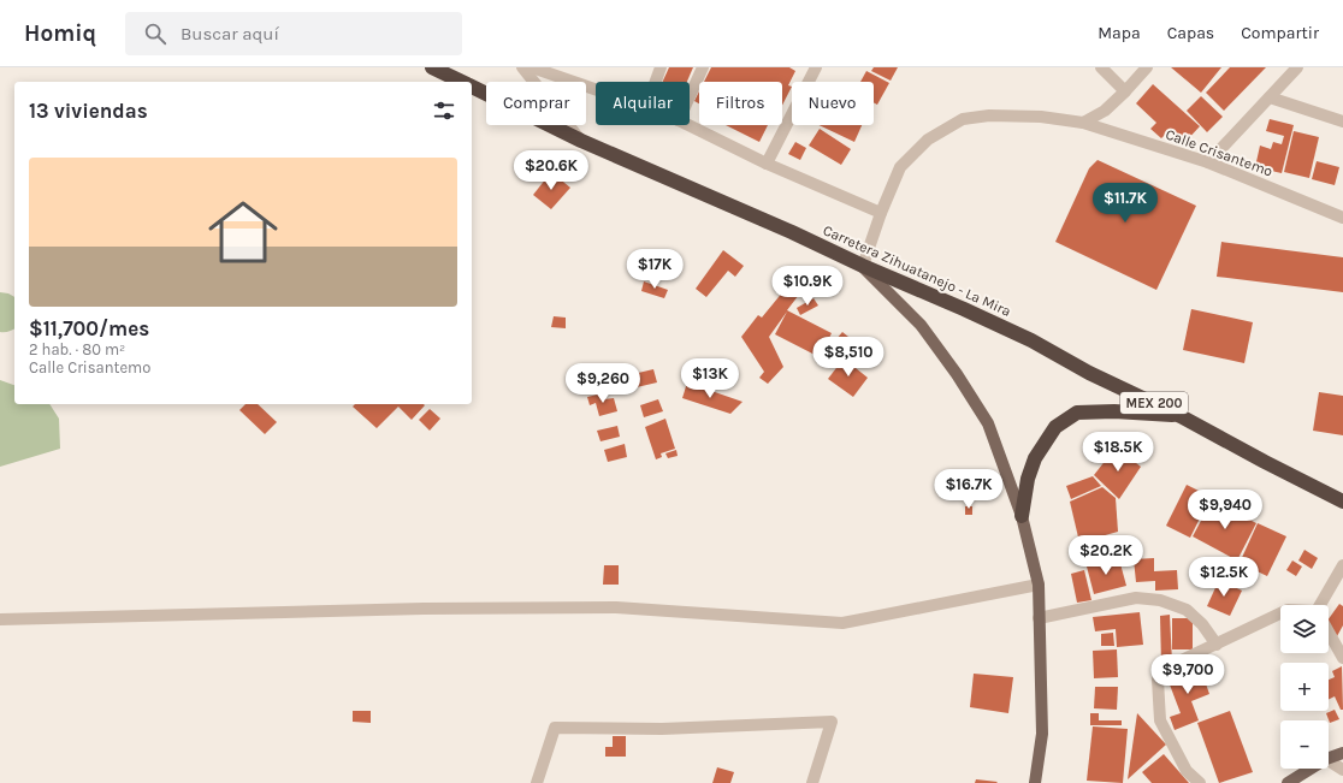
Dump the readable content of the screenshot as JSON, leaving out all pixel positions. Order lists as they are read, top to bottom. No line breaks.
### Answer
{"streets":{"highway":["Carretera Zihuatanejo - La Mira","MEX 200"],"street":["Calle Crisantemo"]},"crossings":[["Calle Crisantemo","Carretera Zihuatanejo - La Mira"]],"page":{"header":"Homiq","search":"Buscar aquí","nav":["Mapa","Capas","Compartir"],"chip":["Comprar","Alquilar","Filtros","Nuevo"],"heading":"13 viviendas","list":[{"name":"$11,700/mes","note":"2 hab. · 80 m² · Calle Crisantemo"}],"price":["$20.6K","$11.7K","$17K","$10.9K","$8,510","$13K","$9,260","$18.5K","$16.7K","$9,940","$20.2K","$12.5K","$9,700"],"map_buttons":["+","−"]}}
